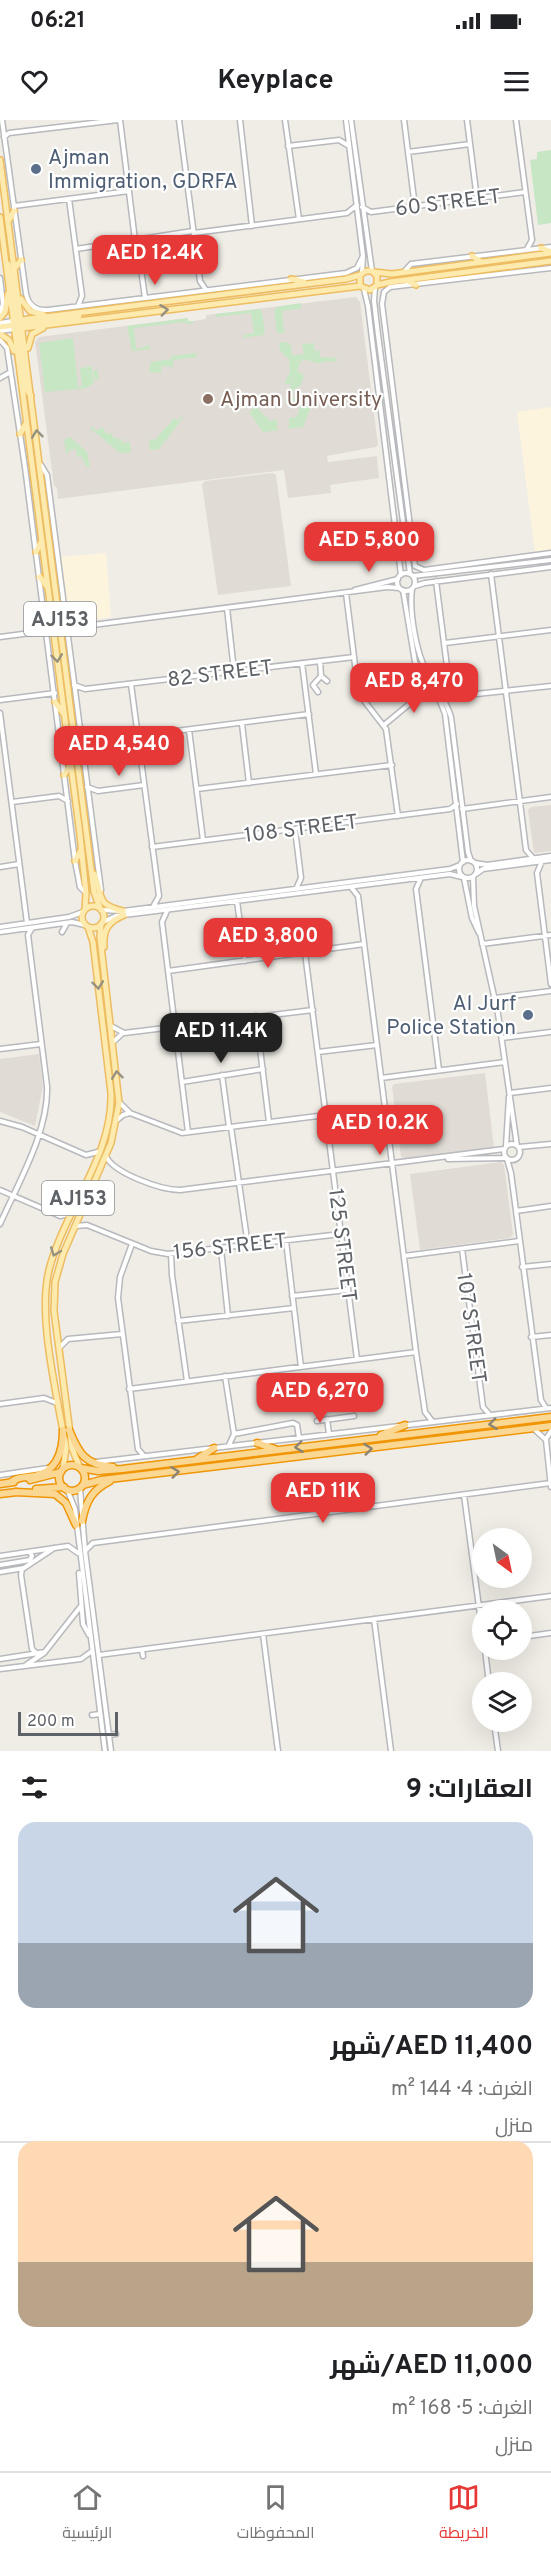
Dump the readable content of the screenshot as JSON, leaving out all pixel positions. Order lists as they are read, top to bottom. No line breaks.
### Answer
{"streets":{"main road":["AJ153"],"street":["60 STREET","82 STREET","108 STREET","125 STREET","156 STREET","107 STREET"]},"crossings":[["125 STREET","156 STREET"]],"places":["Ajman Immigration, GDRFA","Ajman University","Al Jurf Police Station"],"scale_bar":"200 m","north":"bottom right","page":{"status":"06:21","header":"Keyplace","price":["AED 12.4K","AED 5,800","AED 8,470","AED 4,540","AED 3,800","AED 11.4K","AED 10.2K","AED 6,270","AED 11K"],"scale":"200 m","heading":"العقارات: 9","list":[{"name":"AED 11,400/شهر","note":"الغرف: 4 · 144 m² · منزل"},{"name":"AED 11,000/شهر","note":"الغرف: 5 · 168 m² · منزل"}],"tabs":["الخريطة","المحفوظات","الرئيسية"]}}
